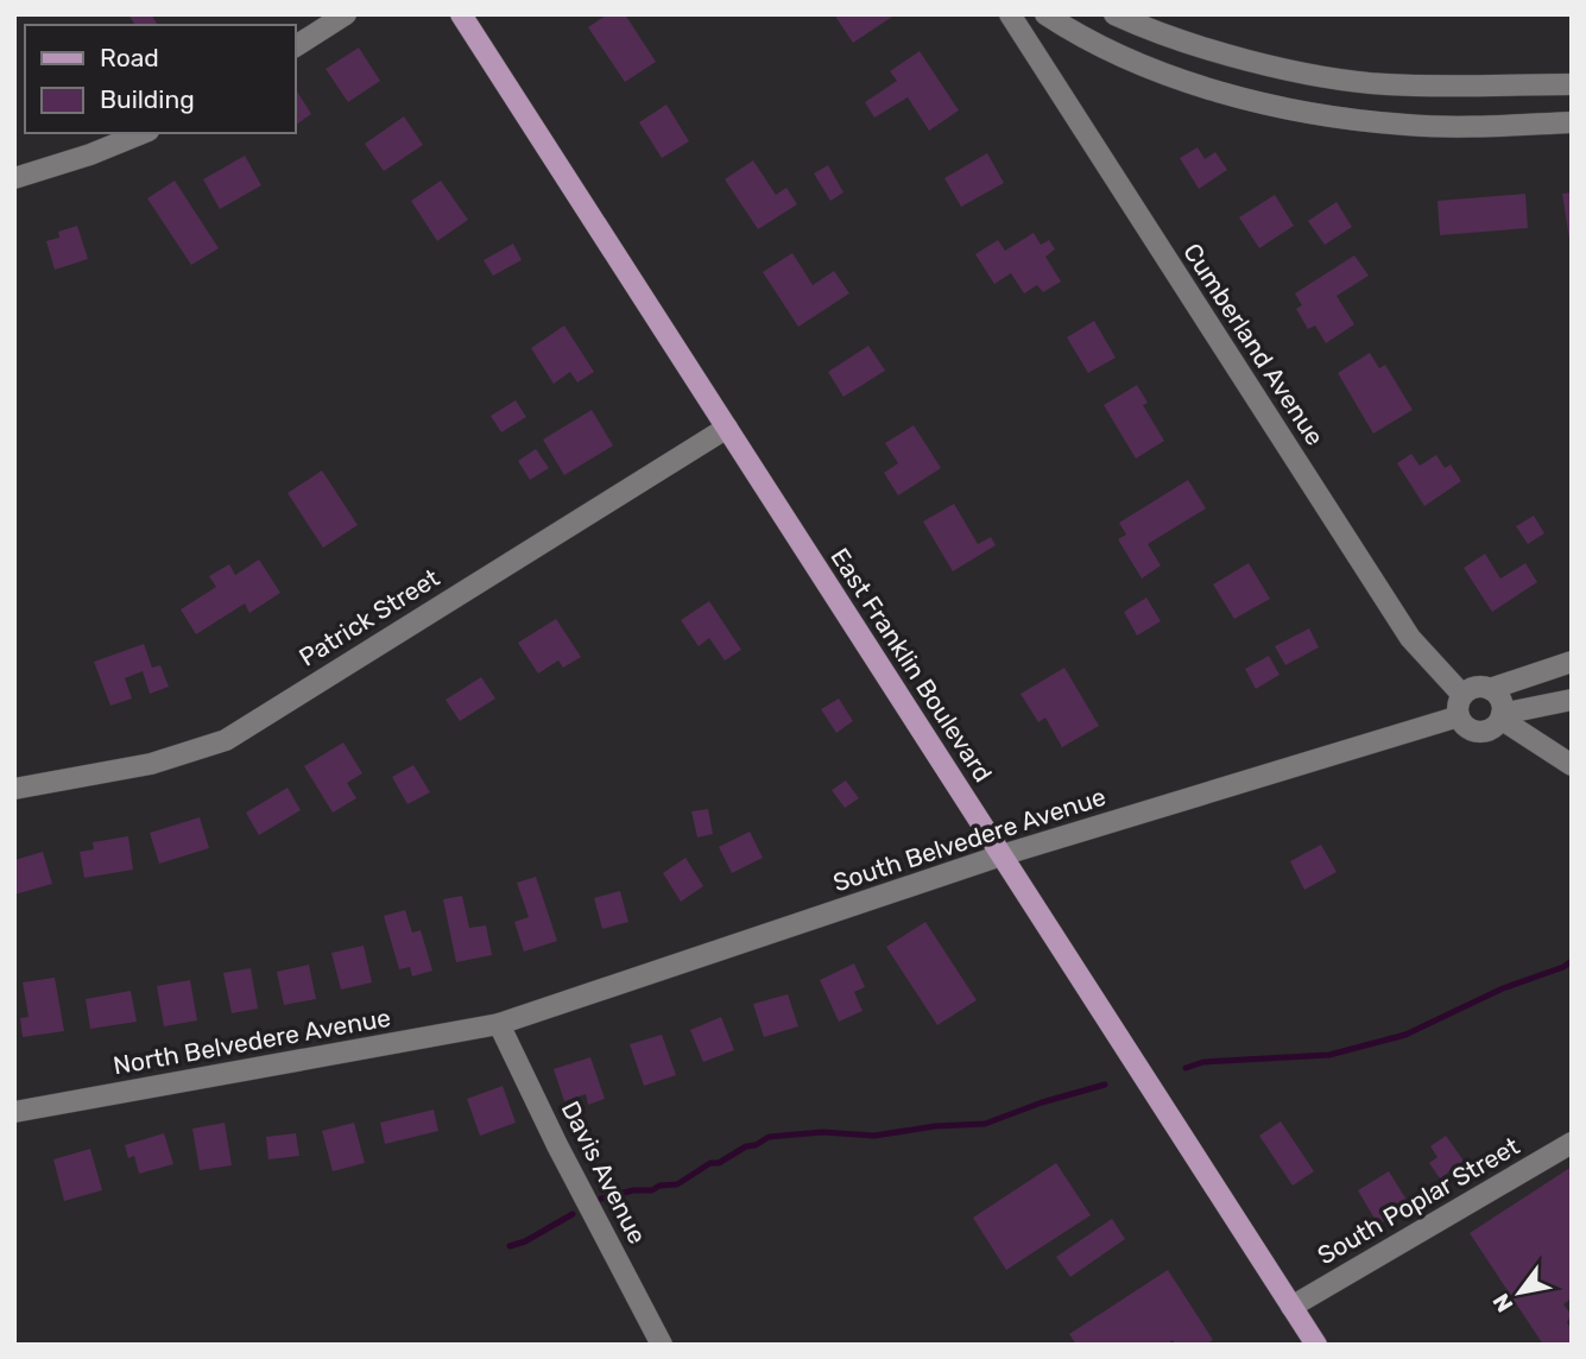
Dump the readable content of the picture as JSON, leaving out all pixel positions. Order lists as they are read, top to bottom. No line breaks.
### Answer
{"streets":{"main road":["East Franklin Boulevard"],"street":["Cumberland Avenue","Patrick Street","South Belvedere Avenue","North Belvedere Avenue","Davis Avenue","South Poplar Street"]},"crossings":[["Cumberland Avenue","South Belvedere Avenue"],["Patrick Street","East Franklin Boulevard"],["East Franklin Boulevard","South Belvedere Avenue"],["East Franklin Boulevard","South Poplar Street"],["South Belvedere Avenue","North Belvedere Avenue"],["South Belvedere Avenue","Davis Avenue"],["North Belvedere Avenue","Davis Avenue"]],"legend":["Road","Building"],"north":"bottom left"}
